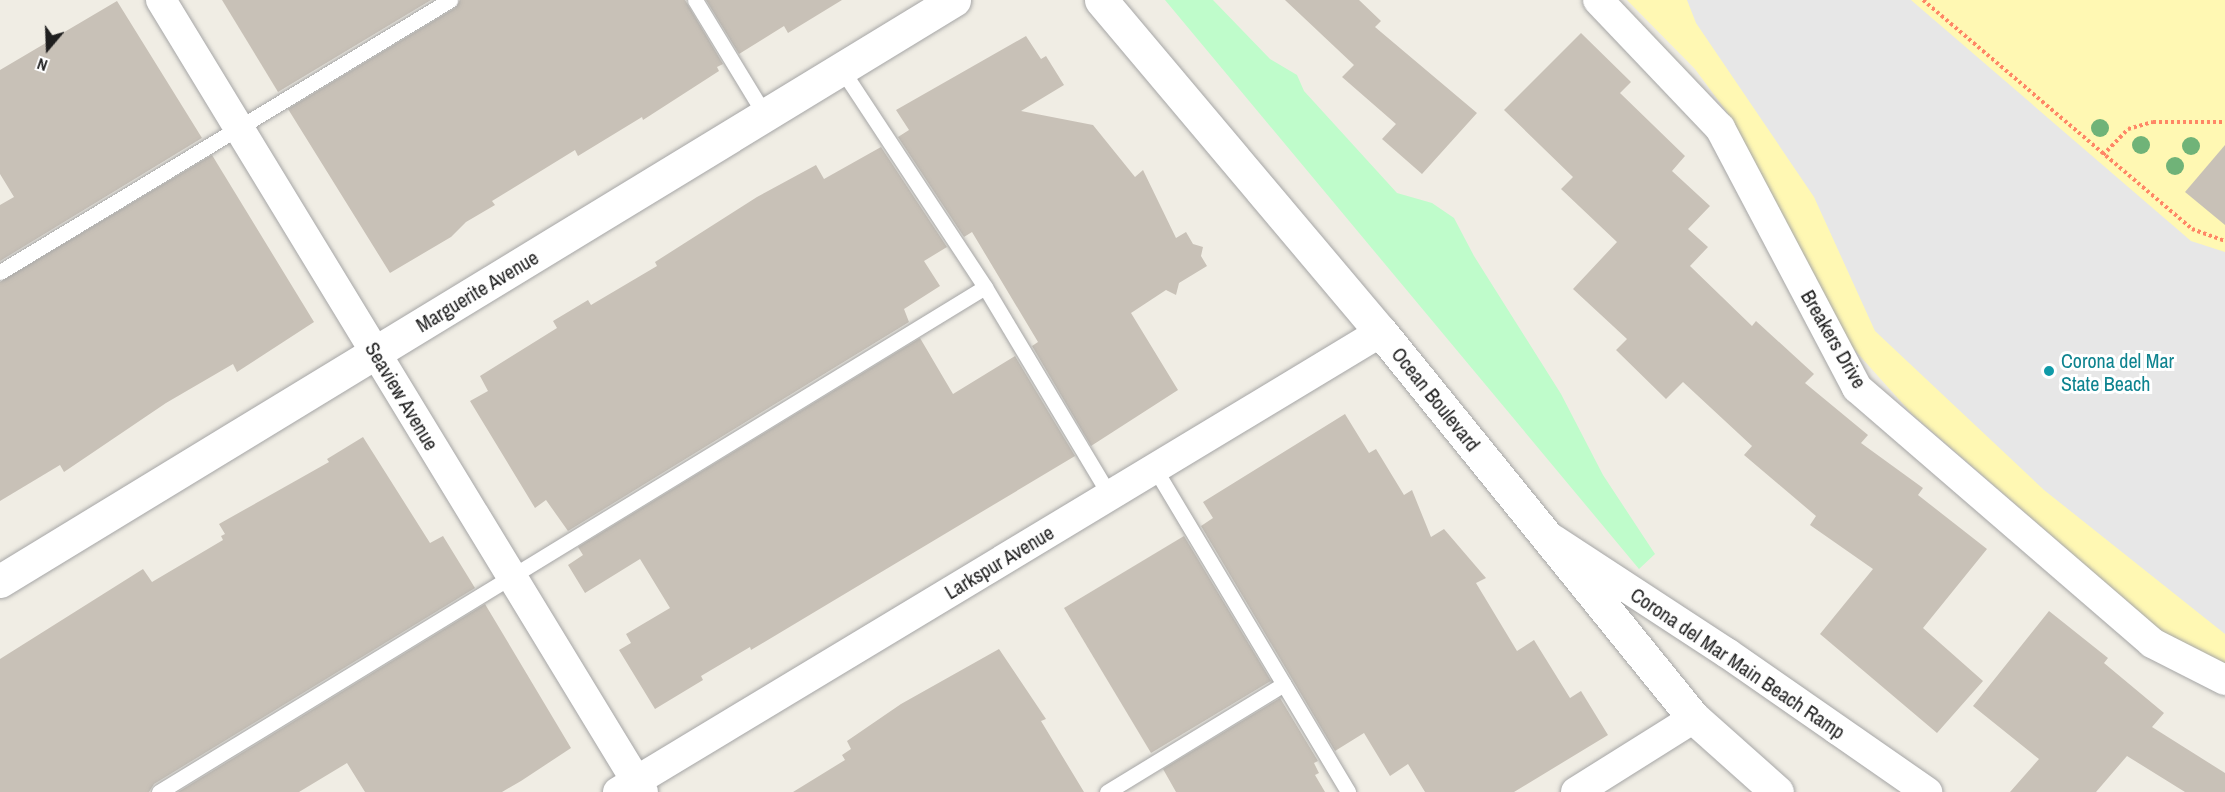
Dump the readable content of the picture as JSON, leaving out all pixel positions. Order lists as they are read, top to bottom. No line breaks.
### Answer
{"streets":{"street":["Marguerite Avenue","Breakers Drive","Seaview Avenue","Ocean Boulevard","Larkspur Avenue","Corona del Mar Main Beach Ramp"]},"crossings":[["Marguerite Avenue","Seaview Avenue"],["Seaview Avenue","Larkspur Avenue"],["Ocean Boulevard","Larkspur Avenue"],["Ocean Boulevard","Corona del Mar Main Beach Ramp"]],"places":["Corona del Mar State Beach"],"north":"bottom"}
